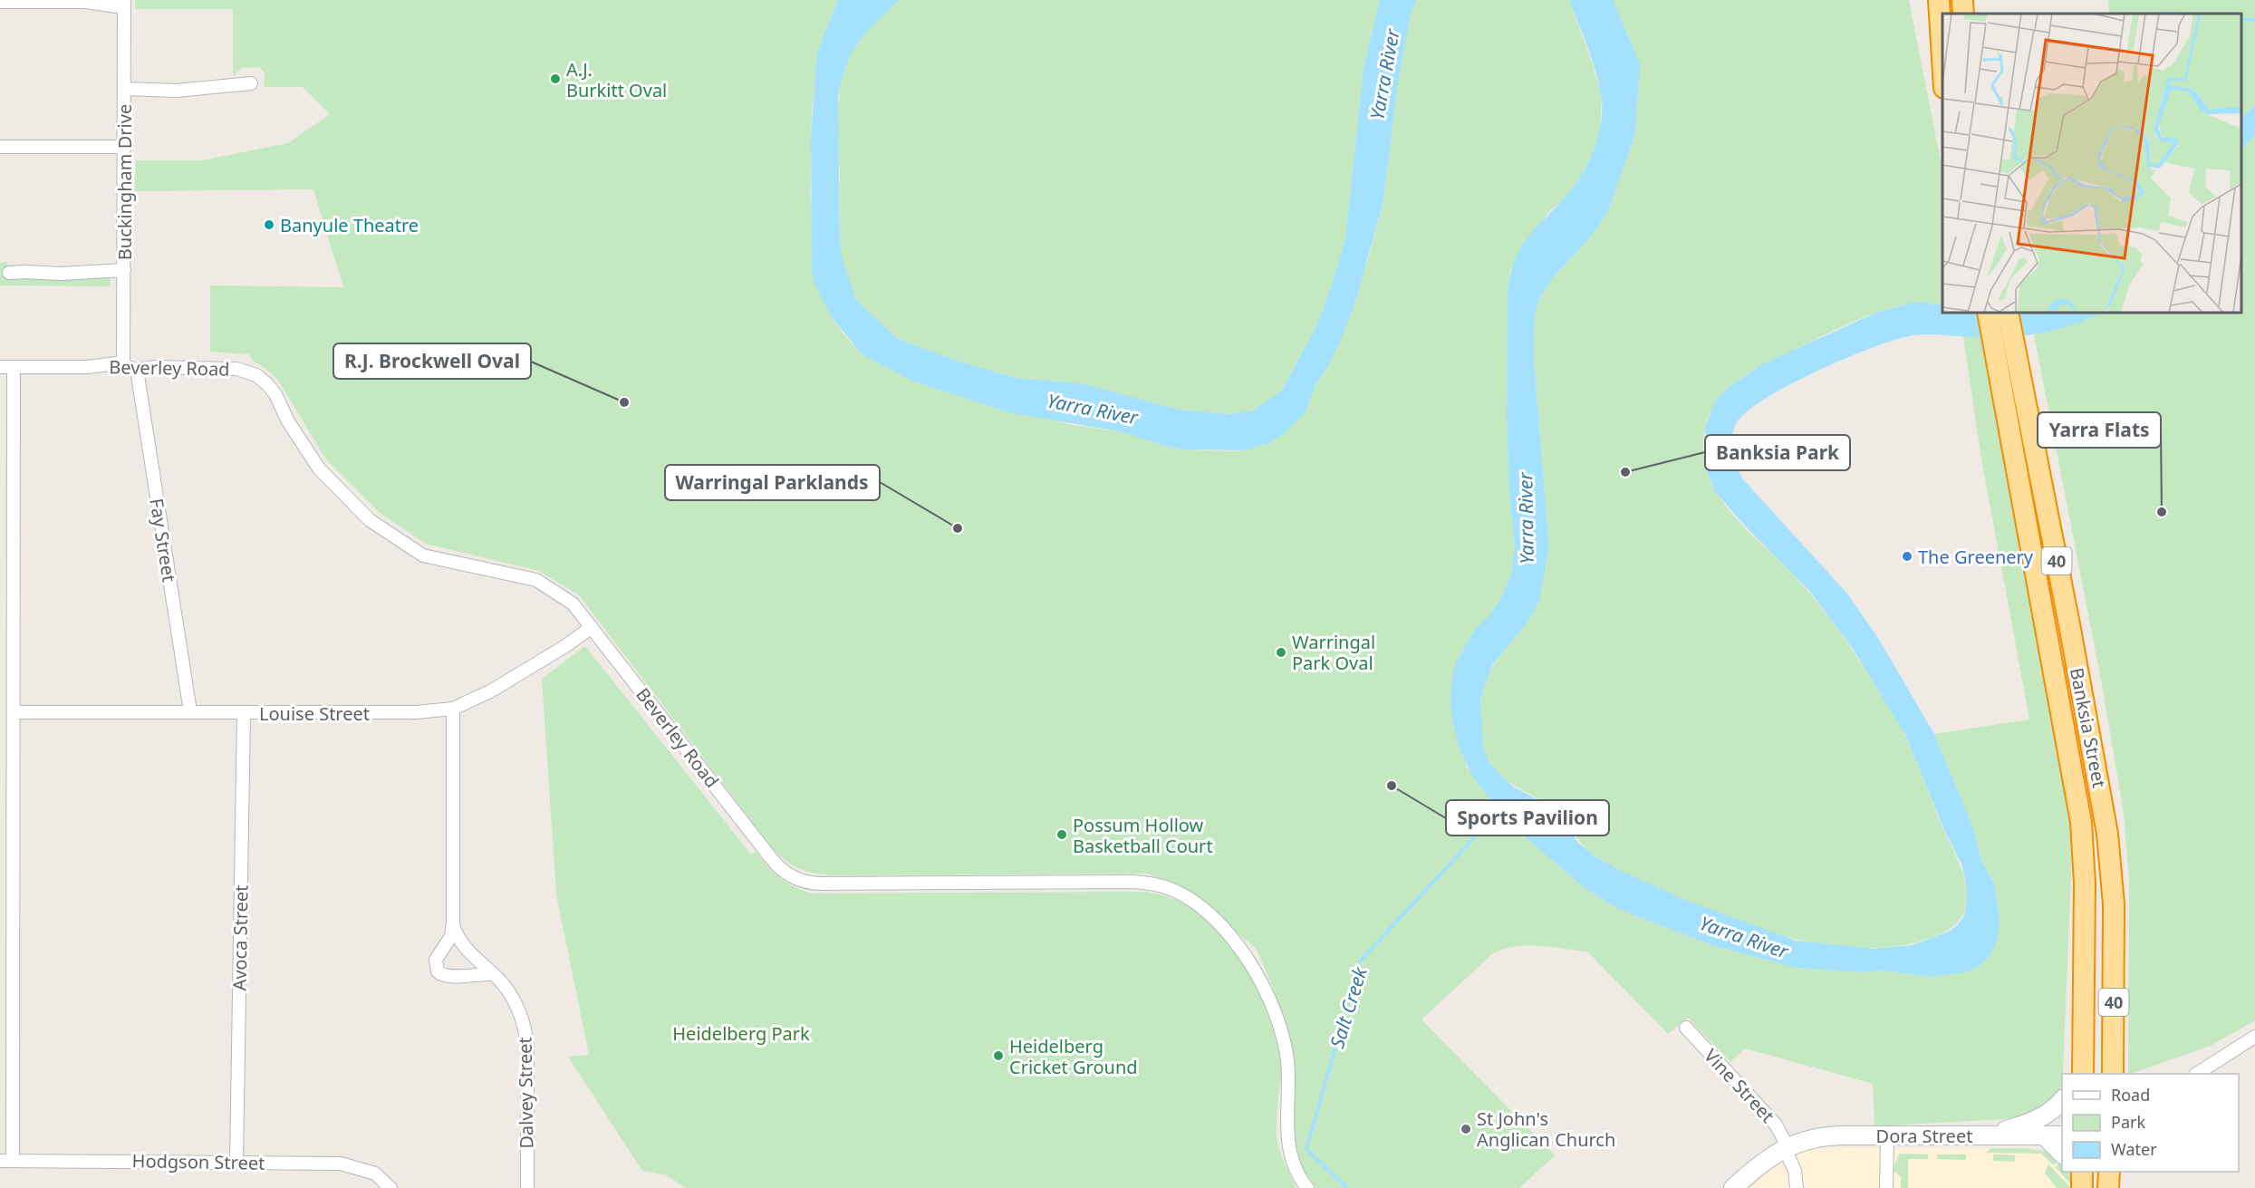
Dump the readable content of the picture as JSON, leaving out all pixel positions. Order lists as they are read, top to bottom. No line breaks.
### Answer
{"streets":{"highway":["40","Banksia Street"],"main road":["Dora Street"],"street":["Buckingham Drive","Beverley Road","Fay Street","Louise Street","Avoca Street","Vine Street","Dalvey Street","Hodgson Street"]},"crossings":[["Buckingham Drive","Beverley Road"],["Beverley Road","Fay Street"],["Beverley Road","Louise Street"],["Fay Street","Louise Street"],["40","Banksia Street"],["Louise Street","Avoca Street"],["Louise Street","Dalvey Street"],["Avoca Street","Hodgson Street"],["Vine Street","Dora Street"]],"water":["Yarra River","Salt Creek"],"parks":["Heidelberg Park"],"places":["A.J. Burkitt Oval","Banyule Theatre","R.J. Brockwell Oval","Banksia Park","Yarra Flats","Warringal Parklands","The Greenery","Warringal Park Oval","Sports Pavilion","Possum Hollow Basketball Court","Heidelberg Cricket Ground","St John's Anglican Church"],"legend":["Road","Park","Water"]}
